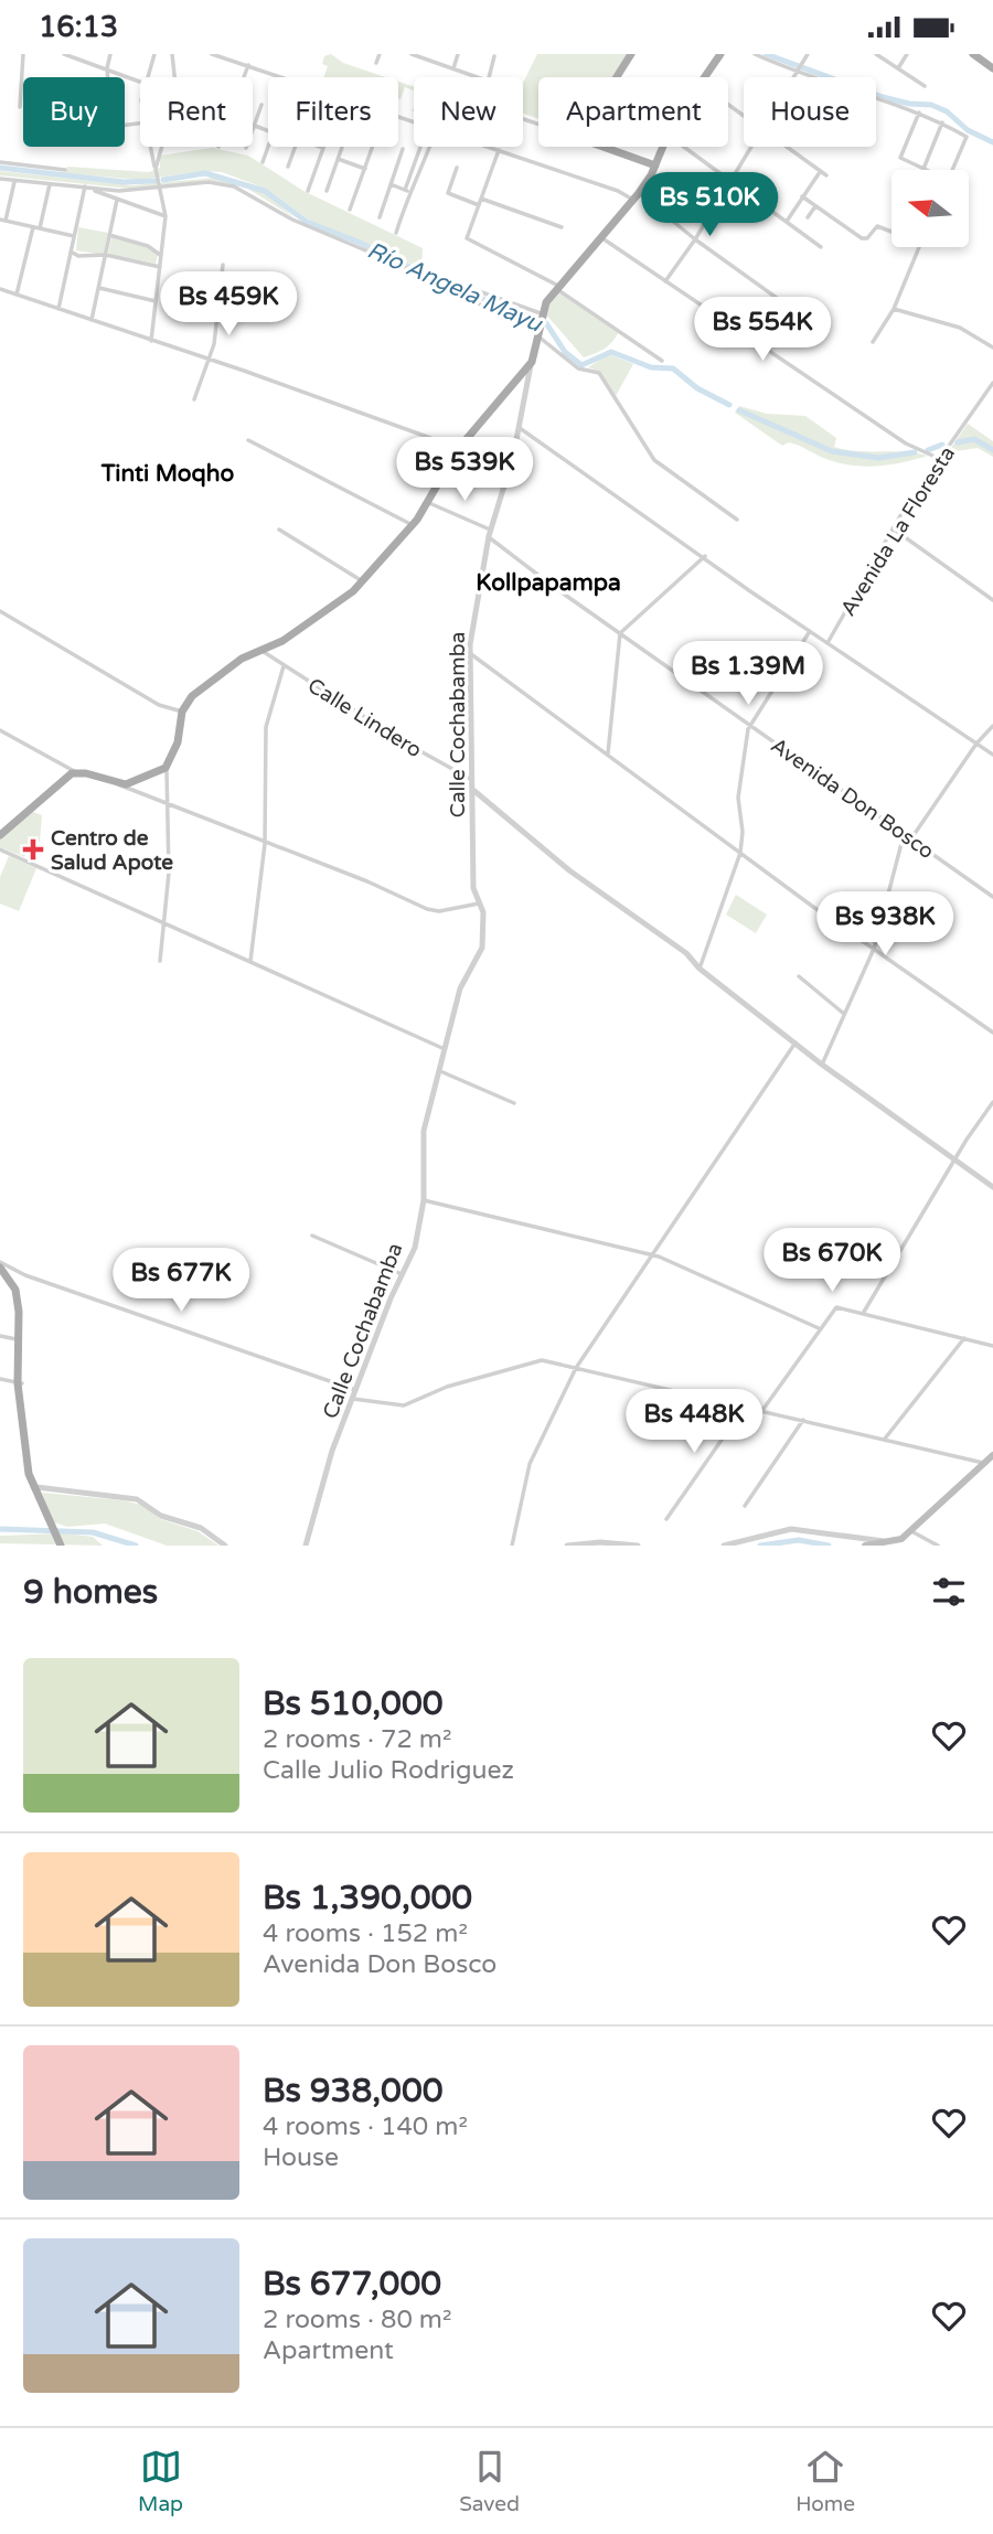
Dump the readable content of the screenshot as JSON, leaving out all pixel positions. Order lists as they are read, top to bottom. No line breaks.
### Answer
{"streets":{"street":["Avenida La Floresta","Calle Lindero","Calle Cochabamba","Avenida Don Bosco"]},"crossings":[["Calle Lindero","Calle Cochabamba"],["Calle Cochabamba","Avenida Don Bosco"]],"districts":["Tinti Moqho","Kollpapampa"],"water":["Río Angela Mayu"],"places":{"health":["Centro de Salud Apote"]},"north":"left","page":{"status":"16:13","chip":["Buy","Rent","Filters","New","Apartment","House"],"price":["Bs 510K","Bs 459K","Bs 554K","Bs 539K","Bs 1.39M","Bs 938K","Bs 670K","Bs 677K","Bs 448K"],"heading":"9 homes","list":[{"name":"Bs 510,000","note":"2 rooms · 72 m² · Calle Julio Rodriguez"},{"name":"Bs 1,390,000","note":"4 rooms · 152 m² · Avenida Don Bosco"},{"name":"Bs 938,000","note":"4 rooms · 140 m² · House"},{"name":"Bs 677,000","note":"2 rooms · 80 m² · Apartment"}],"tabs":["Map","Saved","Home"]}}
